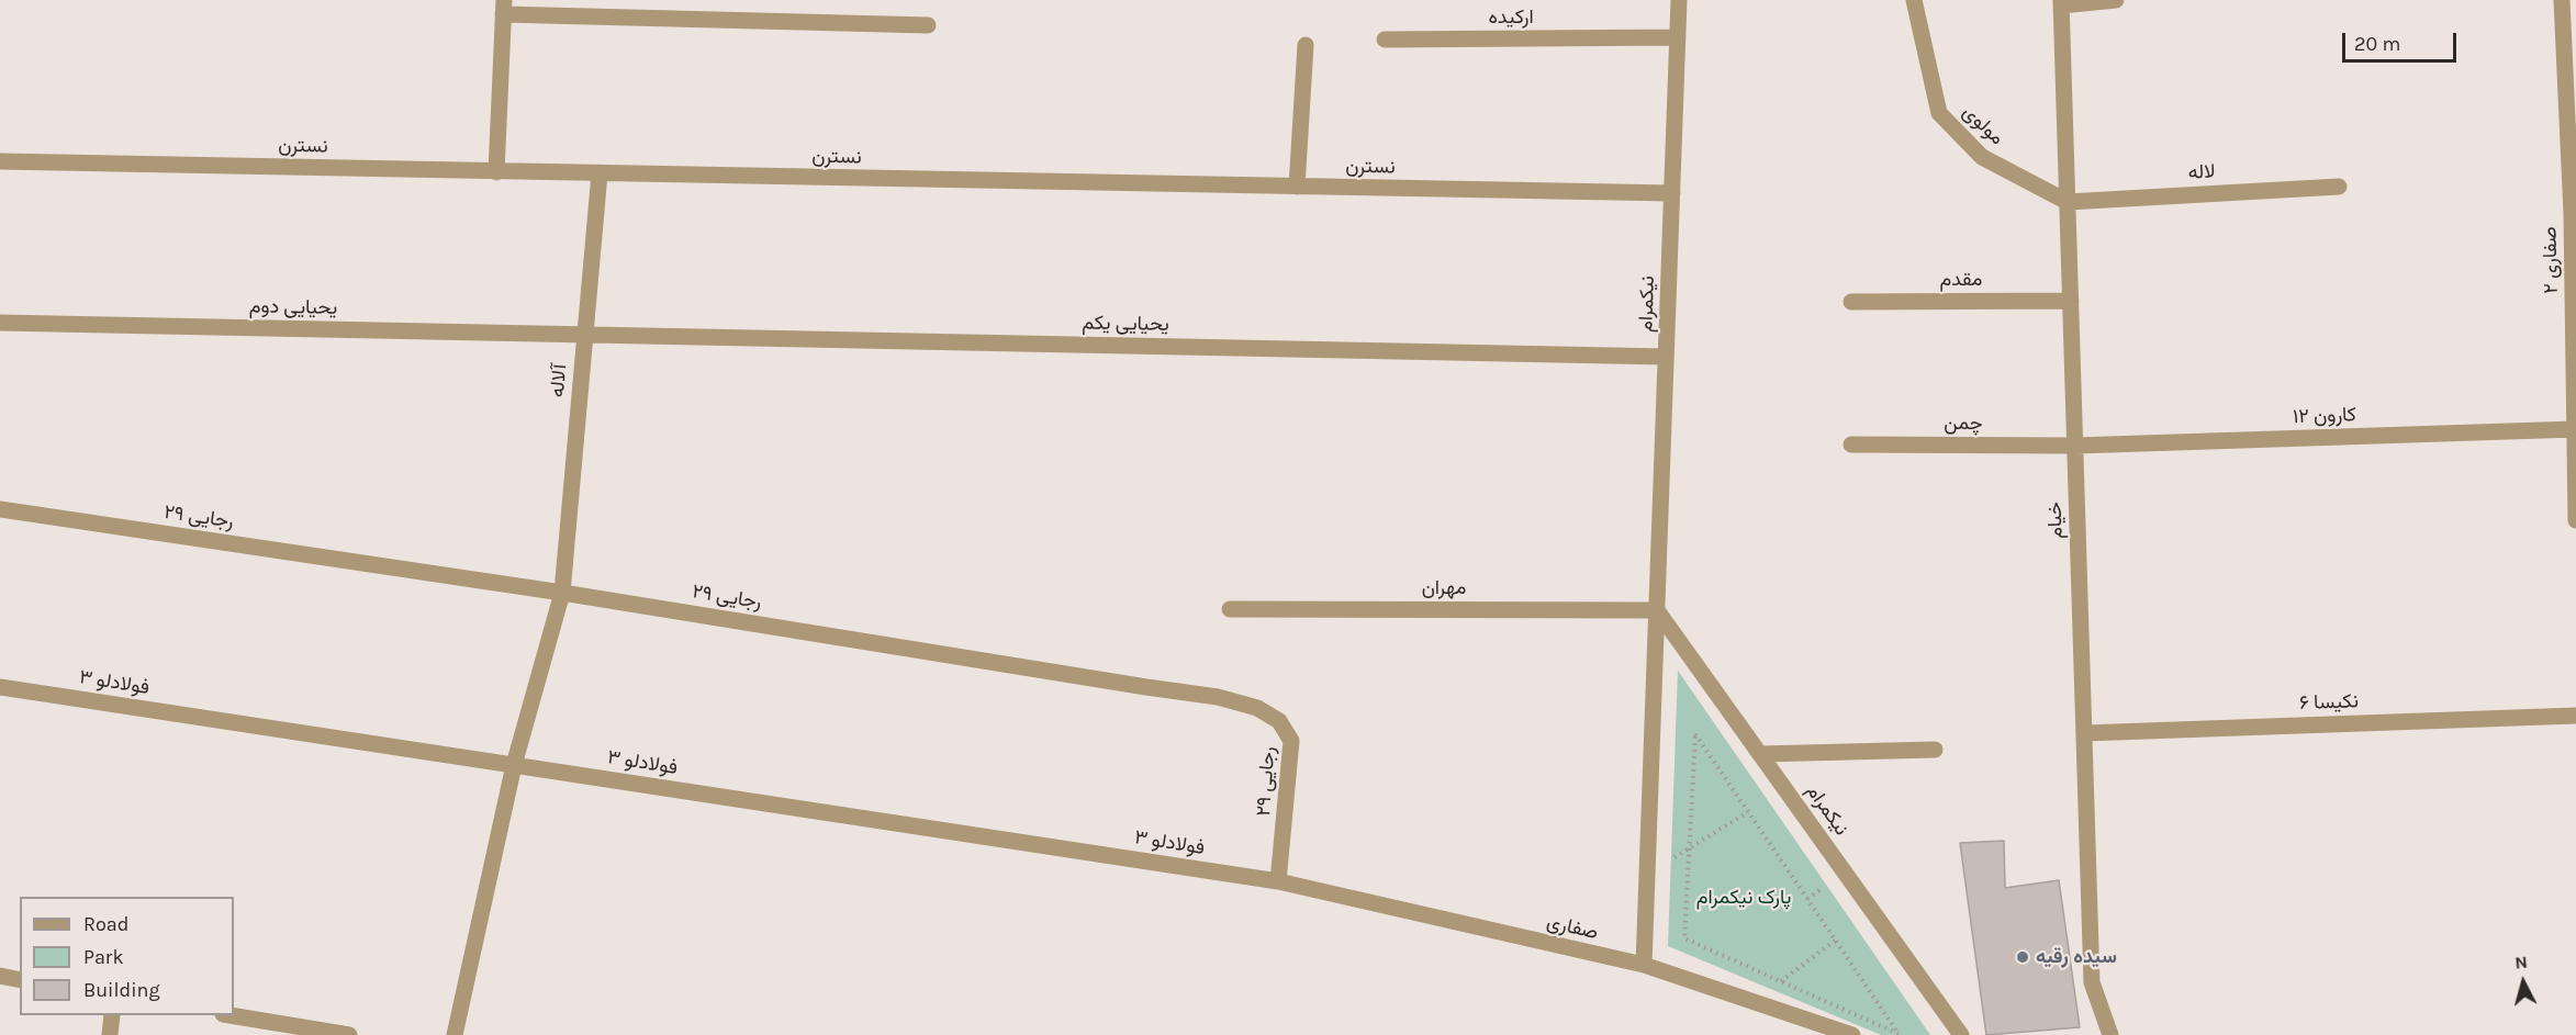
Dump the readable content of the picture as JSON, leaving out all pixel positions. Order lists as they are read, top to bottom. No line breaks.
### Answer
{"streets":{"street":["ارکیده","مولوی","نسترن","لاله","صفاری ۲","مقدم","نیکمرام","یحیایی دوم","یحیایی یکم","آلاله","کارون ۱۲","چمن","رجایی ۲۹","خیام","مهران","فولادلو ۳","نکيسا ۶","صفاری"]},"crossings":[["ارکیده","نیکمرام"],["مولوی","لاله"],["مولوی","خیام"],["نسترن","نیکمرام"],["نسترن","آلاله"],["لاله","خیام"],["صفاری ۲","کارون ۱۲"],["مقدم","خیام"],["نیکمرام","یحیایی یکم"],["نیکمرام","مهران"],["نیکمرام","صفاری"],["یحیایی دوم","یحیایی یکم"],["یحیایی دوم","آلاله"],["یحیایی یکم","آلاله"],["آلاله","رجایی ۲۹"],["آلاله","فولادلو ۳"],["کارون ۱۲","چمن"],["کارون ۱۲","خیام"],["چمن","خیام"],["رجایی ۲۹","فولادلو ۳"],["رجایی ۲۹","صفاری"],["خیام","نکيسا ۶"],["فولادلو ۳","صفاری"]],"parks":["پارک نیکمرام"],"places":["سیده رقیه"],"legend":["Road","Park","Building"],"scale_bar":"20 m","north":"top"}
